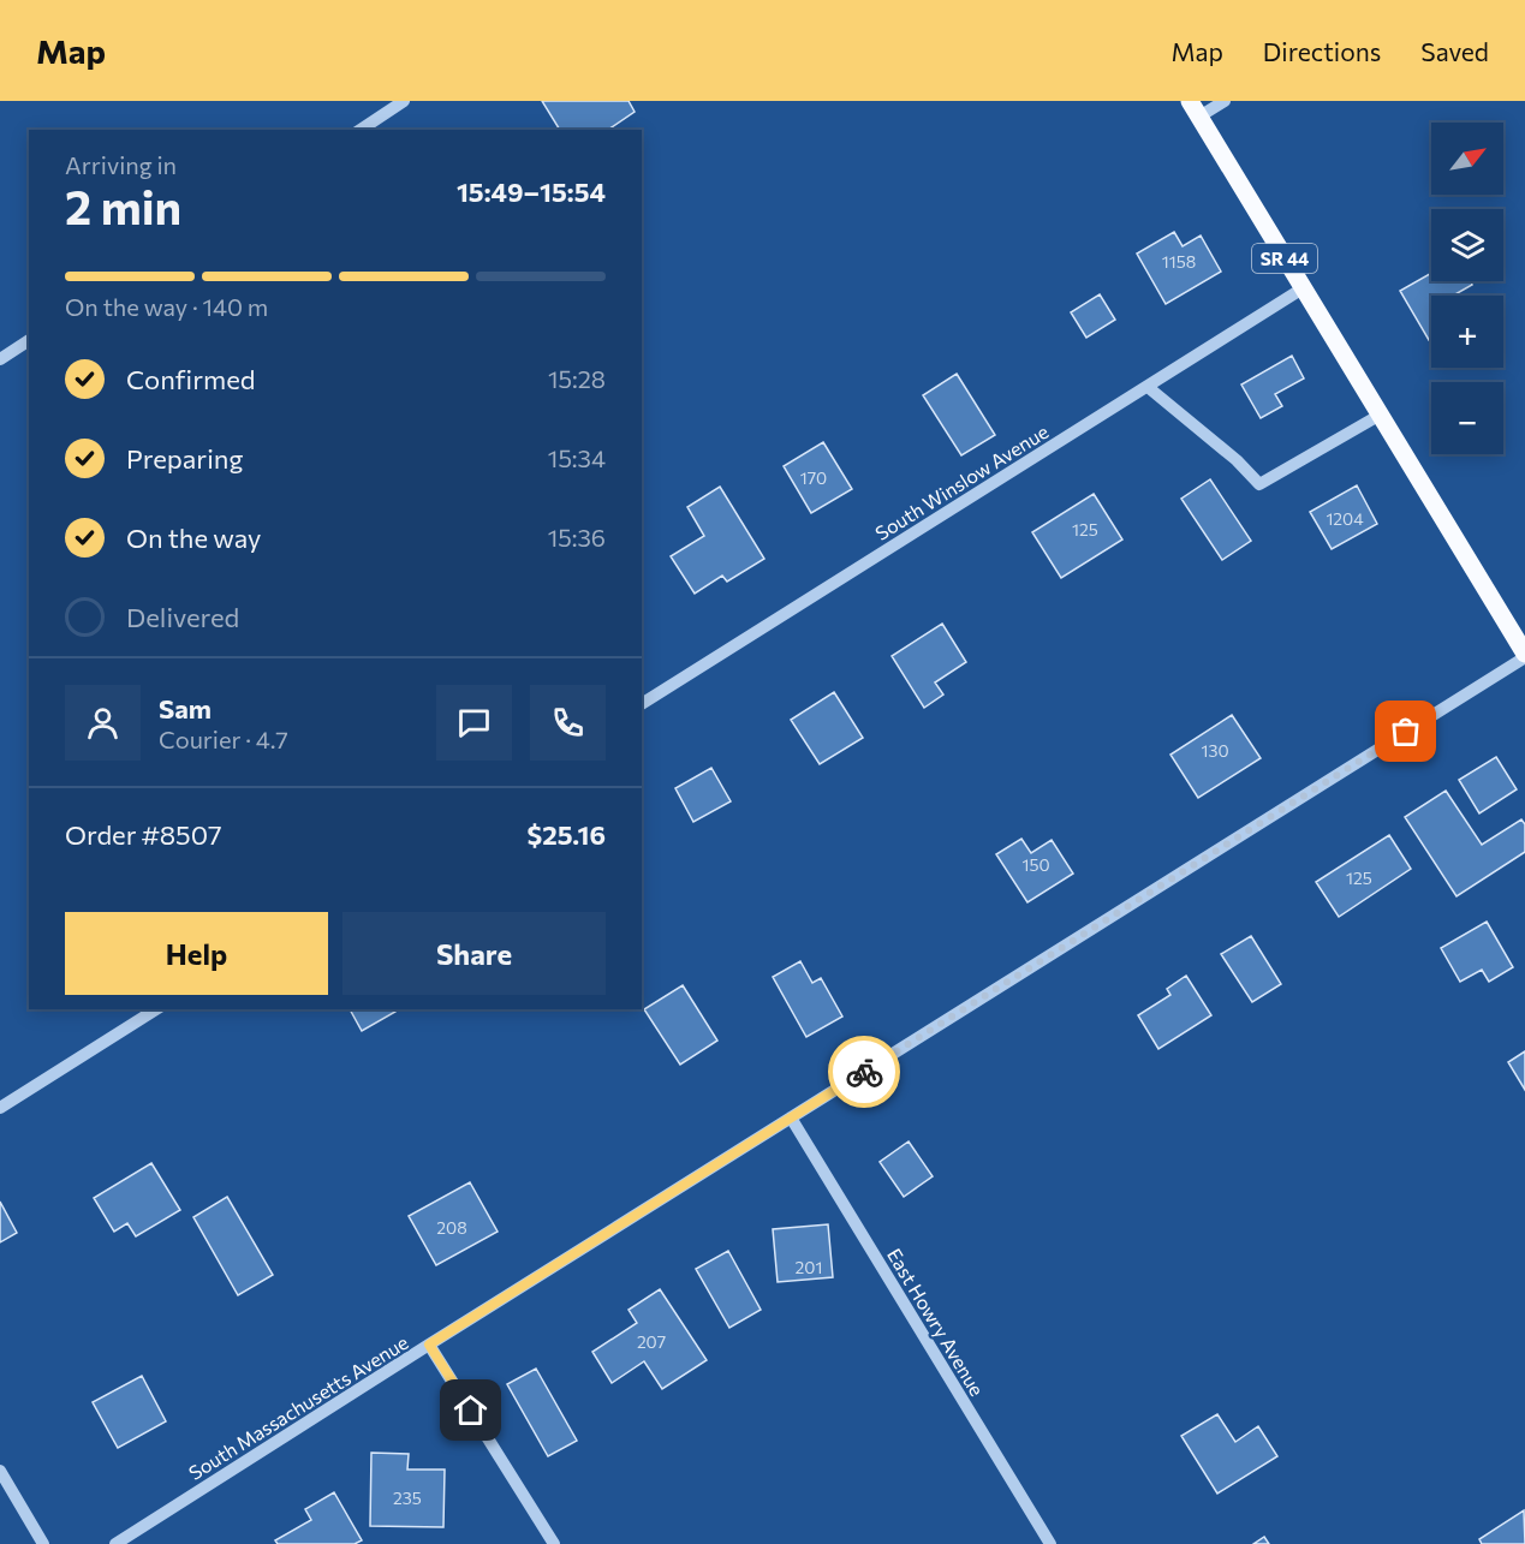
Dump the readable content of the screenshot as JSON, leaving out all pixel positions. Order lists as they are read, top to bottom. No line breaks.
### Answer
{"streets":{"main road":["SR 44"],"street":["South Winslow Avenue","East Howry Avenue","South Massachusetts Avenue"]},"crossings":[["SR 44","South Winslow Avenue"],["SR 44","South Massachusetts Avenue"],["East Howry Avenue","South Massachusetts Avenue"]],"house_numbers":["1158","170","1204","125","130","150","125","208","201","207","235"],"north":"top right","page":{"header":"Map","nav":["Map","Directions","Saved"],"map_buttons":["+","−"],"heading":["2 min","Arriving in","15:49–15:54"],"panel":["Sam","Courier · 4.7","Order #8507","$25.16"],"bar":"On the way · 140 m","list":[["Confirmed","15:28"],["Preparing","15:34"],["On the way","15:36"],"Delivered"],"buttons":["Help","Share"]}}
